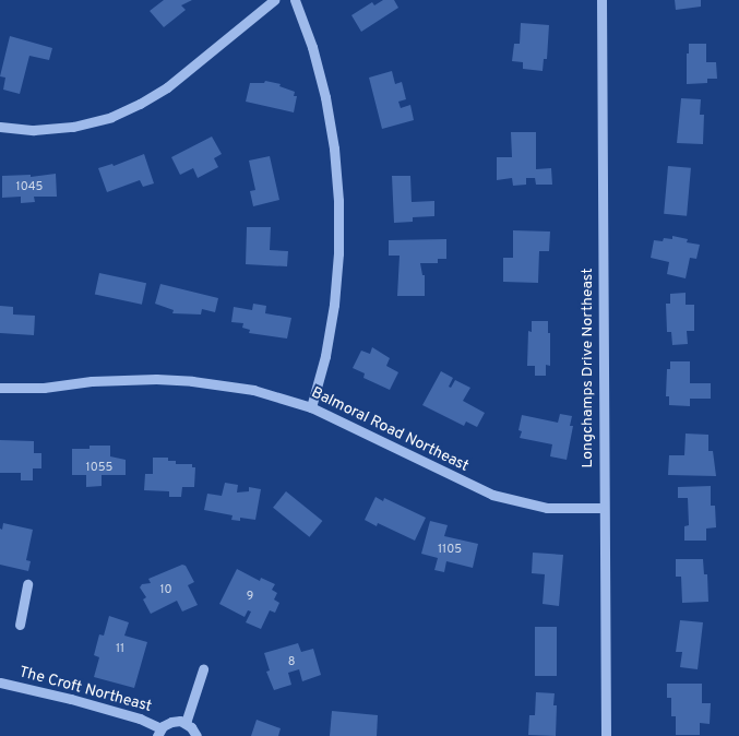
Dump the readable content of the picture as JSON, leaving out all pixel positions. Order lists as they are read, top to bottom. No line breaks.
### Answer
{"streets":{"street":["Longchamps Drive Northeast","Balmoral Road Northeast","The Croft Northeast"]},"crossings":[["Longchamps Drive Northeast","Balmoral Road Northeast"]],"house_numbers":["1045","1055","1105","10","9","11","8"]}
